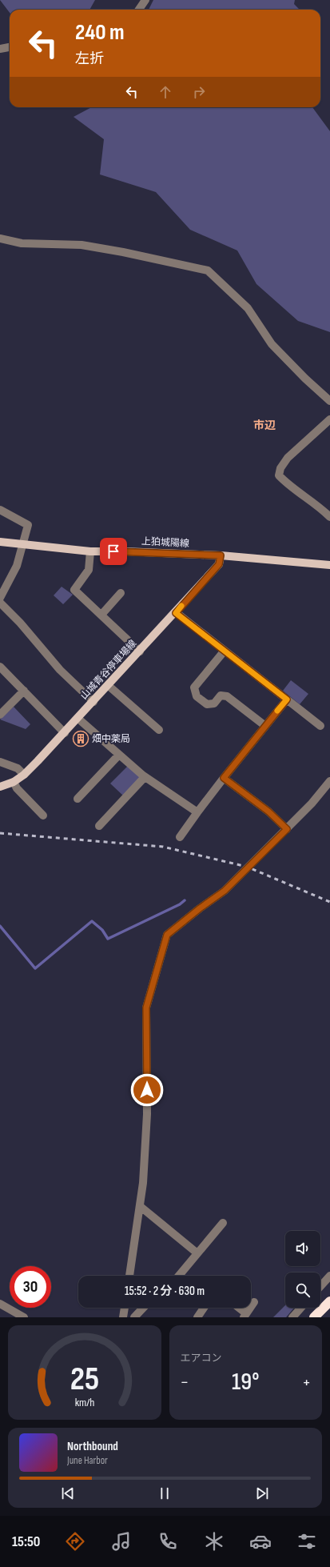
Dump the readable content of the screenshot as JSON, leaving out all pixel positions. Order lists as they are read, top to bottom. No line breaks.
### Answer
{"streets":{"main road":["上狛城陽線","山城青谷停車場線"]},"crossings":[["上狛城陽線","山城青谷停車場線"]],"districts":["市辺"],"places":{"building":["畑中薬局"]},"page":{"turn":["240 m","左折"],"limit":"30","trip":"15:52 · 2 分 · 630 m","tile":"エアコン","heat":["−","19°","+"],"song":["Northbound","June Harbor"],"tabs":"15:50","gauge":["25","km/h"]}}
